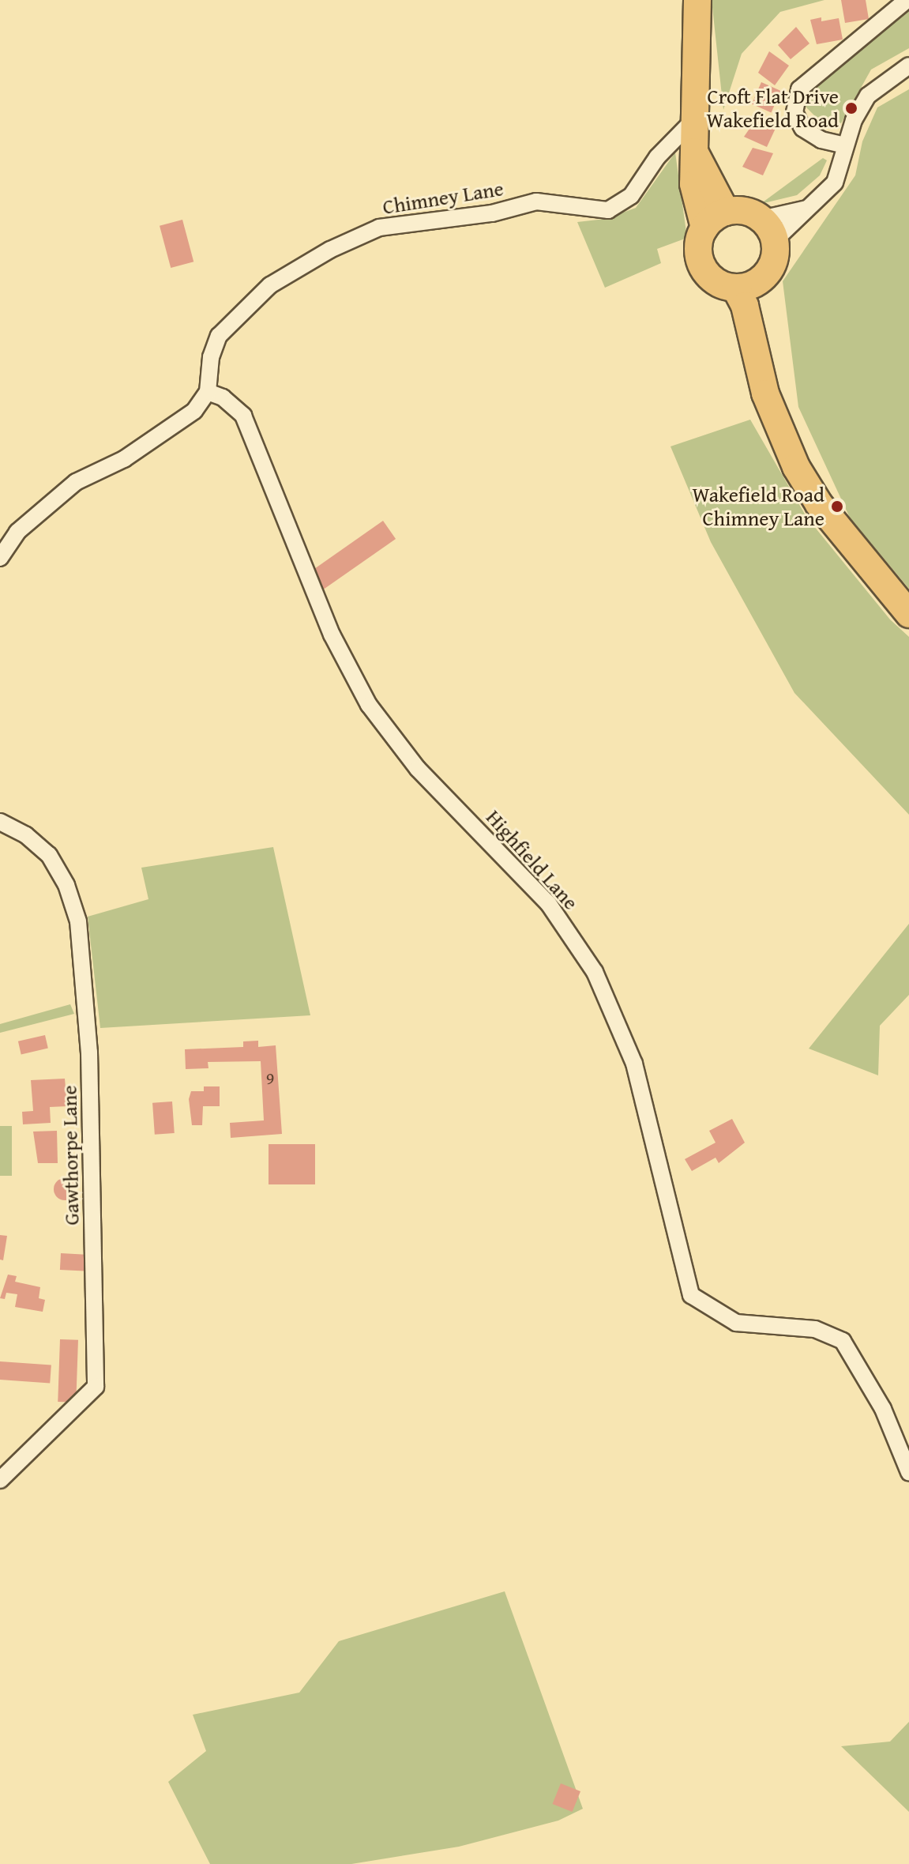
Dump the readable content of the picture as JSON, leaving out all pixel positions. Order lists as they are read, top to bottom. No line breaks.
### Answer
{"streets":{"street":["Chimney Lane","Highfield Lane","Gawthorpe Lane"]},"crossings":[["Chimney Lane","Highfield Lane"]],"places":["Croft Flat Drive Wakefield Road","Wakefield Road Chimney Lane"],"house_numbers":["9"]}
